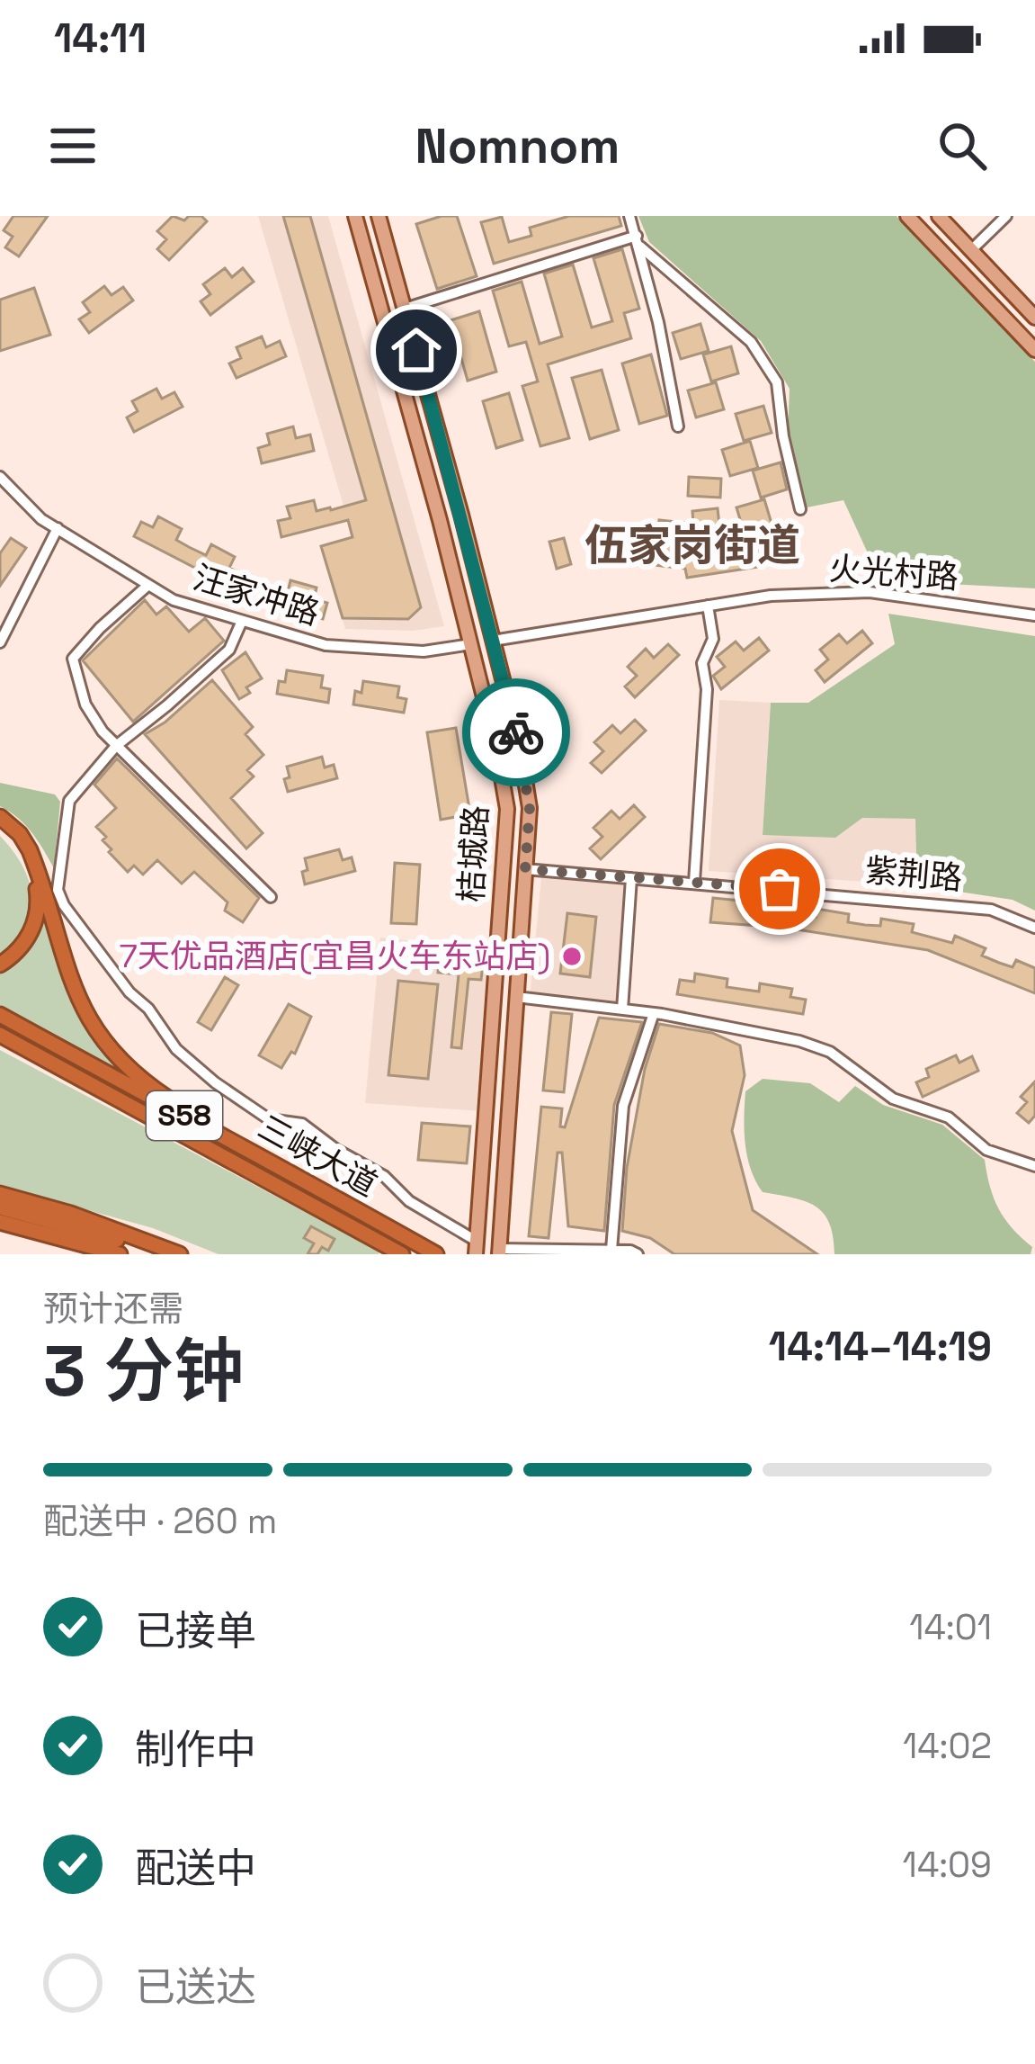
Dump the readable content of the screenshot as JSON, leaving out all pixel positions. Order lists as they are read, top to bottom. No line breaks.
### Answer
{"streets":{"highway":["S58","三峡大道"],"main road":["桔城路"],"street":["火光村路","汪家冲路","紫荆路"]},"crossings":[["火光村路","桔城路"],["汪家冲路","桔城路"],["桔城路","紫荆路"]],"districts":["伍家岗街道"],"places":["7天优品酒店(宜昌火车东站店)"],"page":{"status":"14:11","header":"Nomnom","heading":["3 分钟","预计还需","14:14–14:19"],"bar":"配送中 · 260 m","list":[["已接单","14:01"],["制作中","14:02"],["配送中","14:09"],"已送达"]}}
